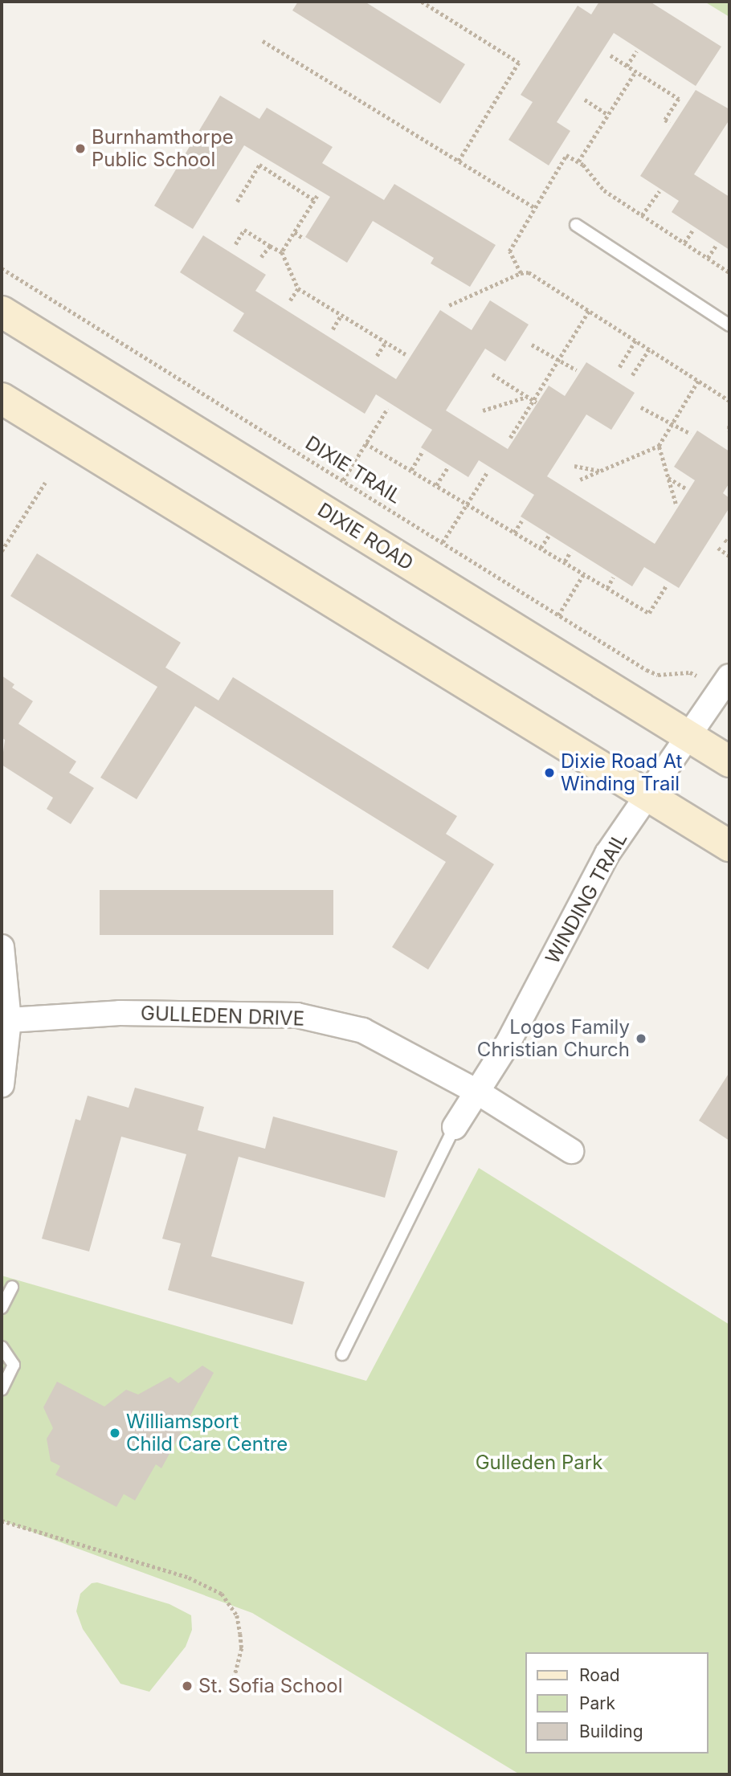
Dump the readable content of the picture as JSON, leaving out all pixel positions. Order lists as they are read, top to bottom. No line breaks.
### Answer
{"streets":{"main road":["DIXIE ROAD"],"street":["WINDING TRAIL","GULLEDEN DRIVE"],"path":["DIXIE TRAIL"]},"crossings":[["DIXIE ROAD","WINDING TRAIL"],["WINDING TRAIL","GULLEDEN DRIVE"]],"parks":["Gulleden Park"],"places":["Burnhamthorpe Public School","Dixie Road At Winding Trail","Logos Family Christian Church","Williamsport Child Care Centre","St. Sofia School"],"legend":["Road","Park","Building"]}
